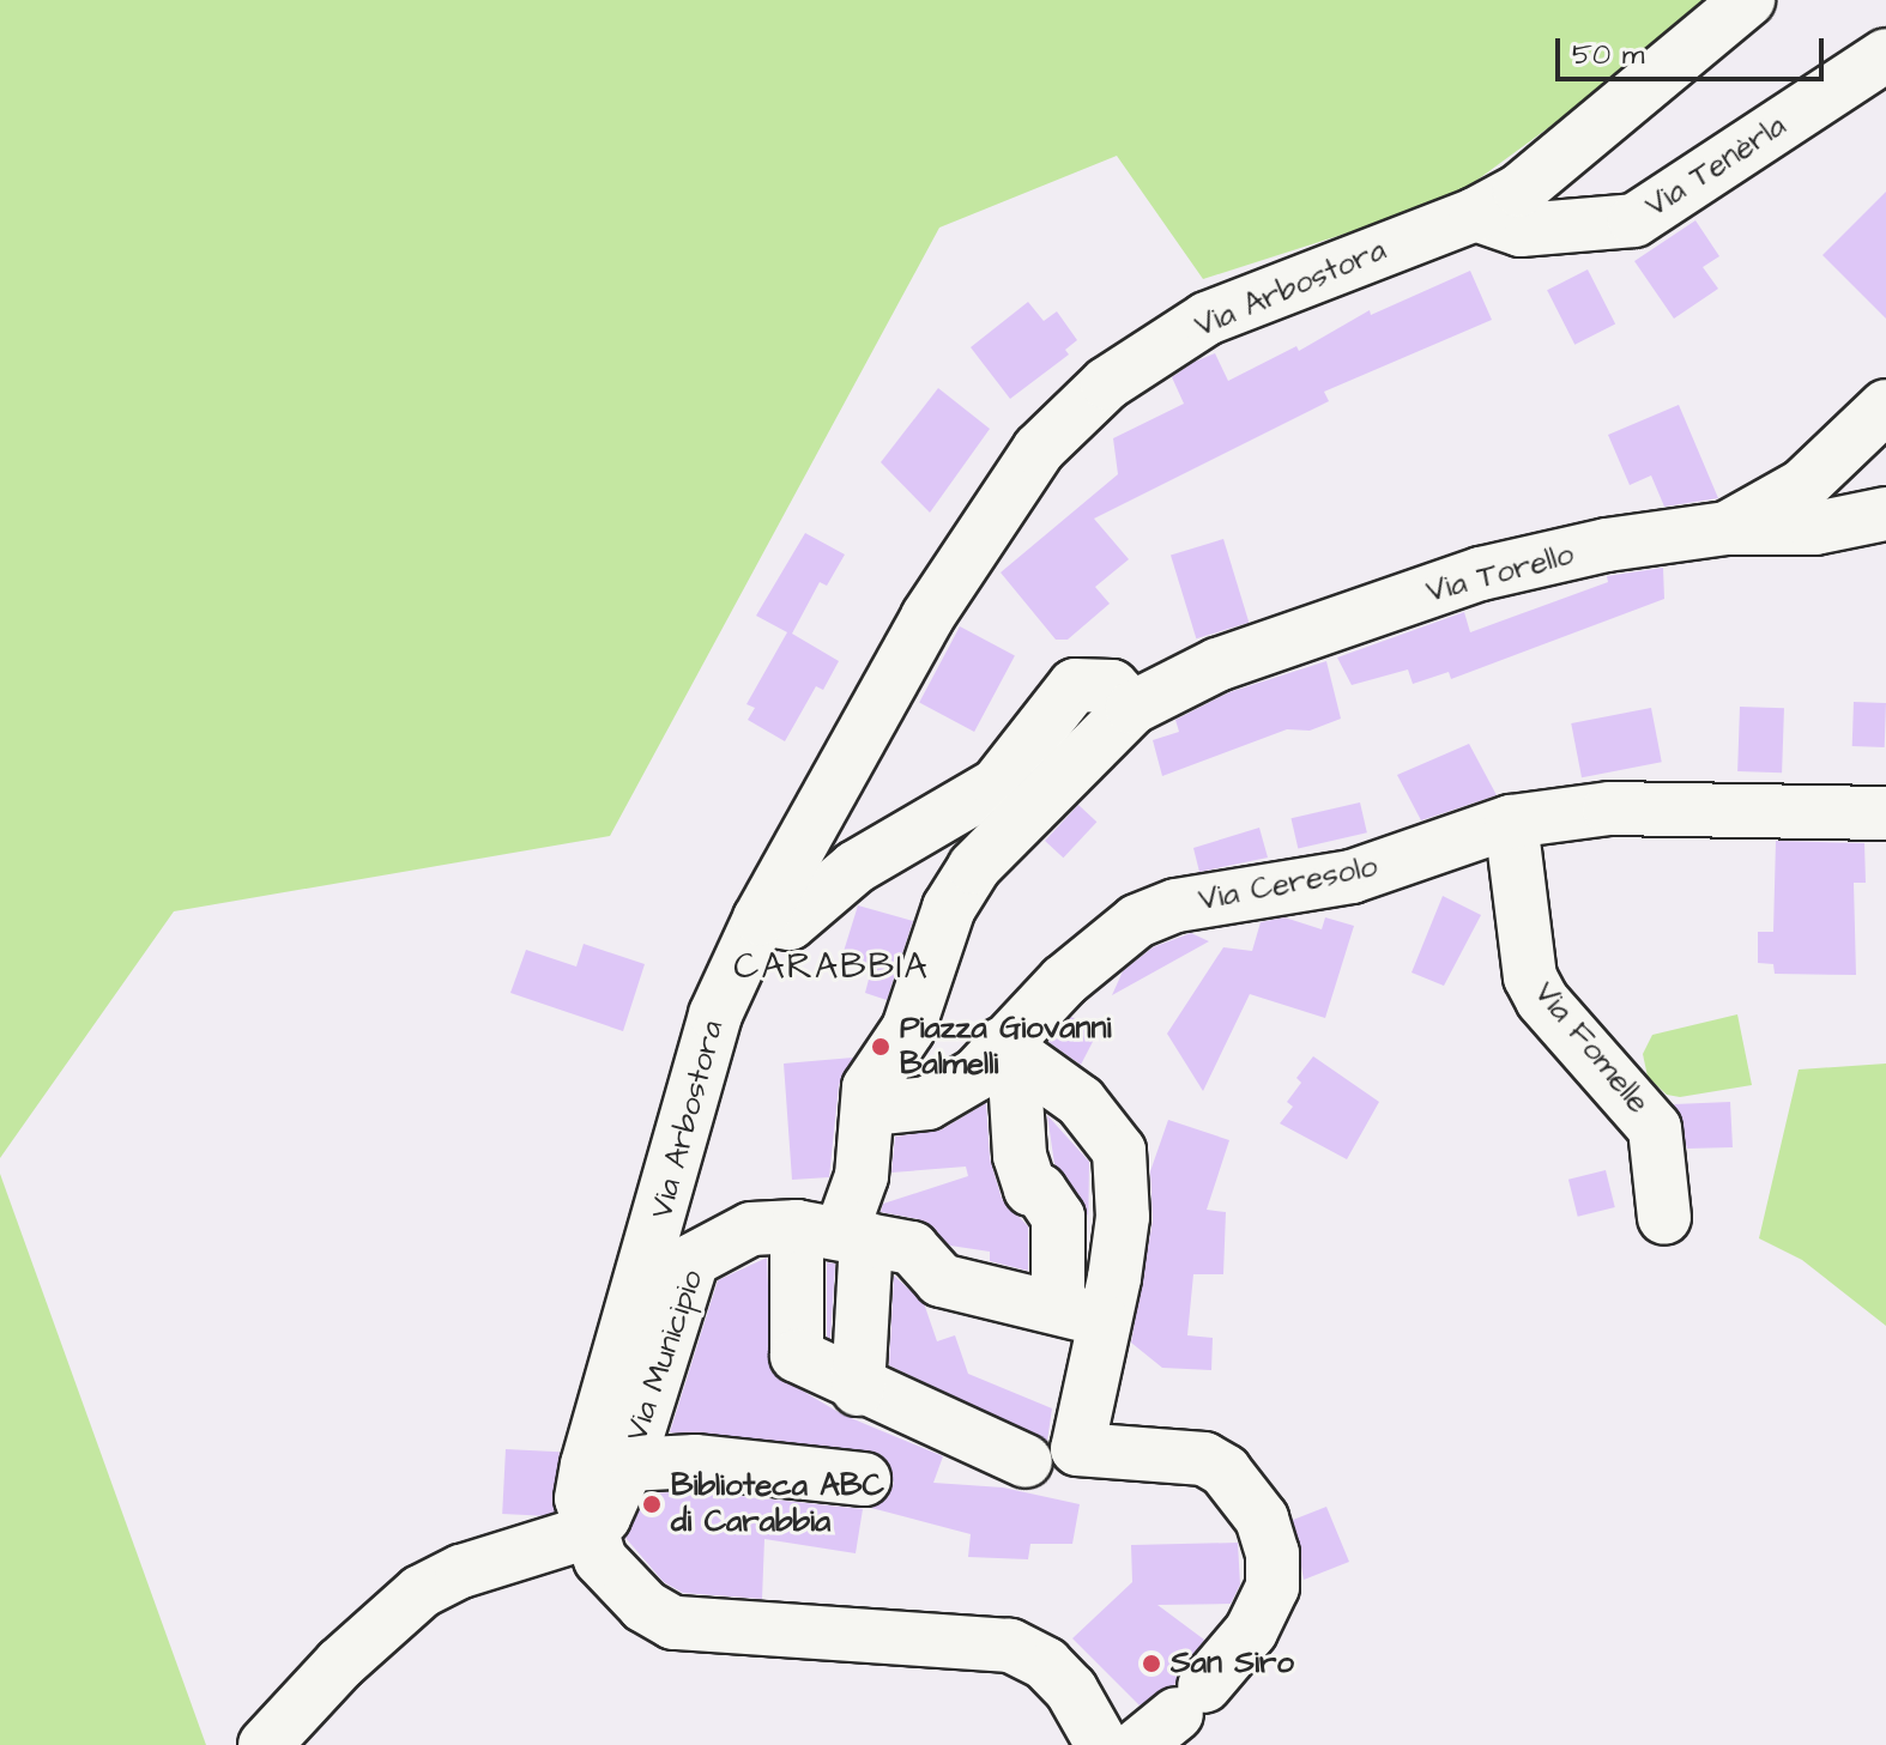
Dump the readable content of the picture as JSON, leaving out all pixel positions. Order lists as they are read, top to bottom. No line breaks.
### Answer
{"streets":{"street":["Via Tenèrla","Via Arbostora","Via Torello","Via Ceresolo","Via Fomelle","Via Municipio"]},"crossings":[["Via Tenèrla","Via Arbostora"],["Via Arbostora","Via Municipio"],["Via Torello","Via Ceresolo"],["Via Ceresolo","Via Fomelle"]],"districts":["CARABBIA"],"places":["Piazza Giovanni Balmelli","Biblioteca ABC di Carabbia","San Siro"],"scale_bar":"50 m"}
